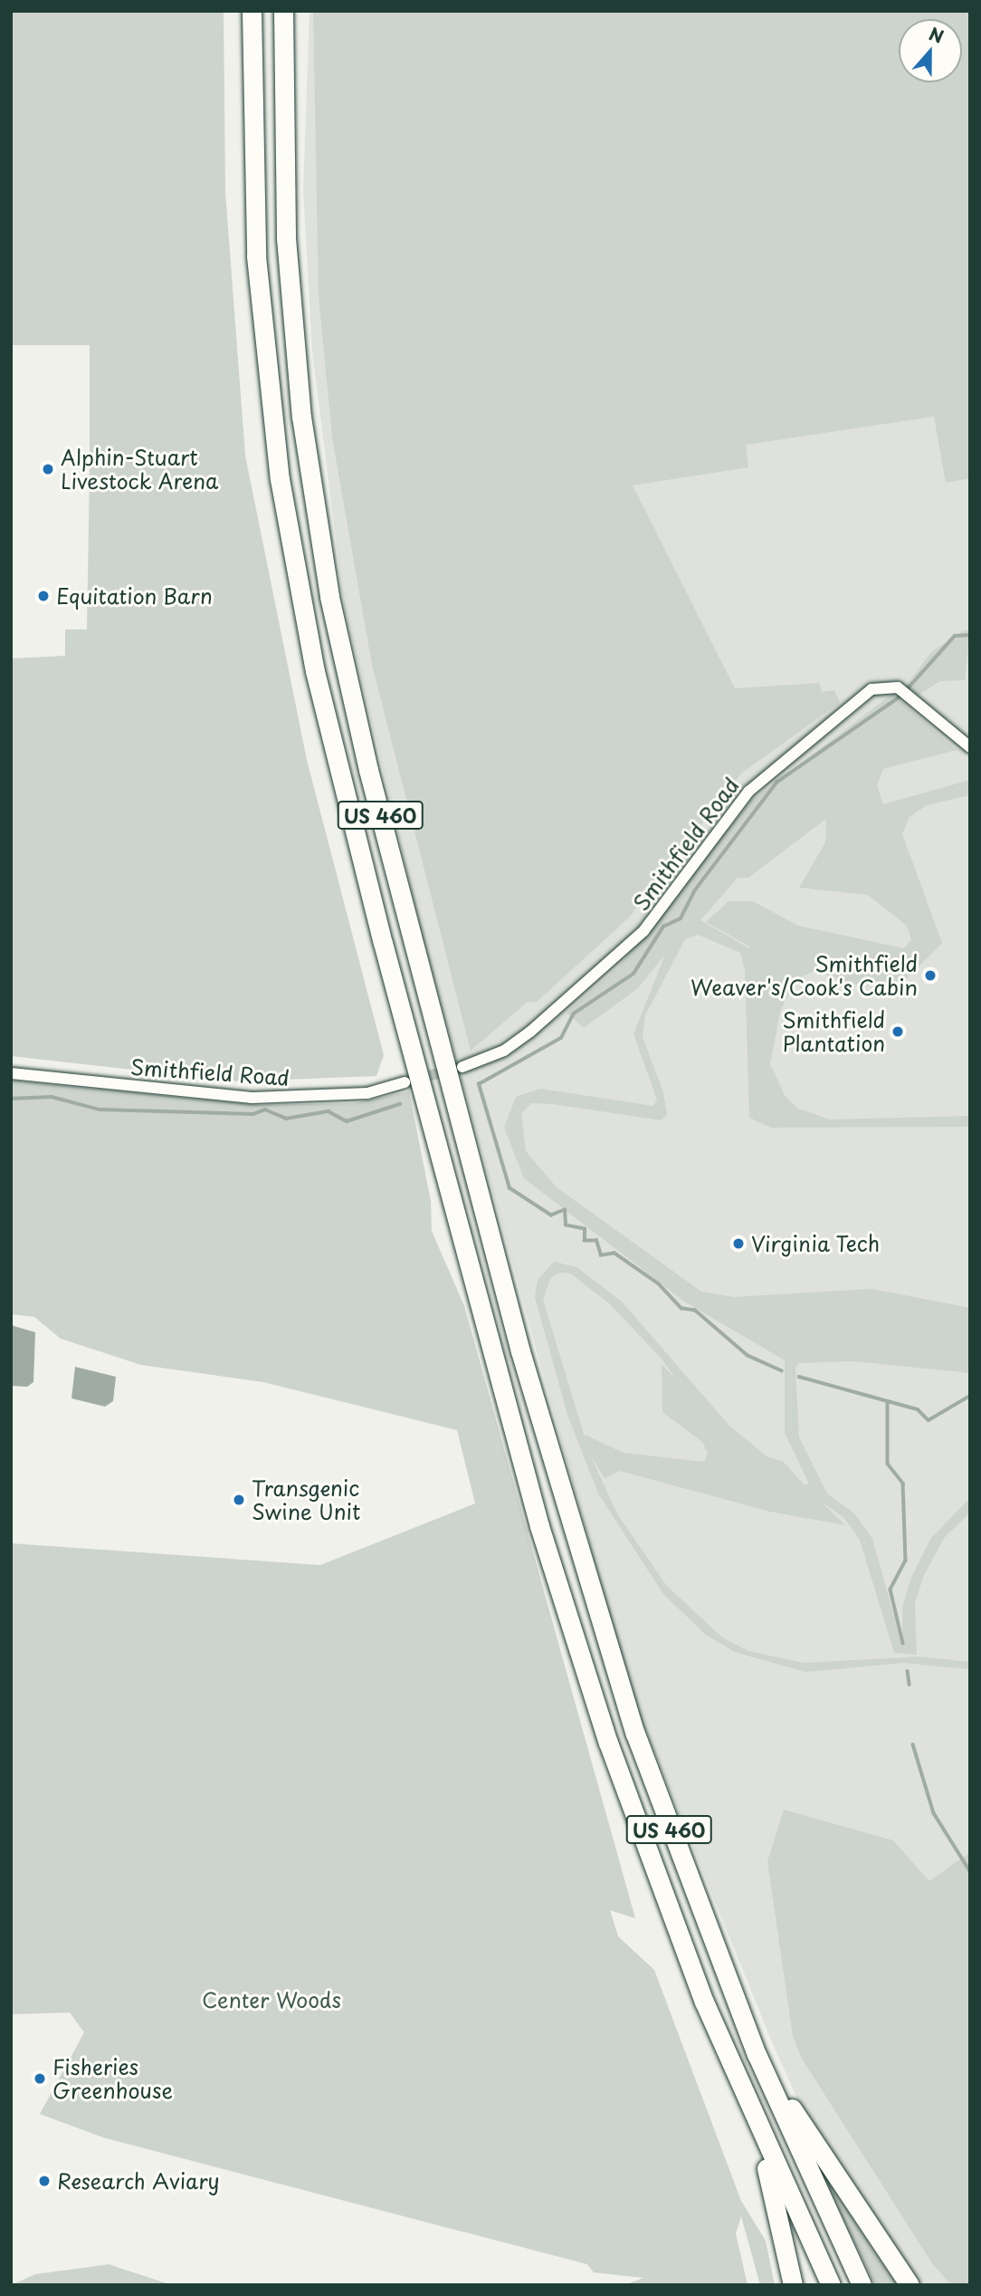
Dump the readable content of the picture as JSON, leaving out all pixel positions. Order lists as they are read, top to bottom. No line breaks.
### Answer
{"streets":{"highway":["US 460"],"street":["Smithfield Road"]},"parks":["Center Woods"],"places":["Alphin-Stuart Livestock Arena","Equitation Barn","Smithfield Weaver's/Cook's Cabin","Smithfield Plantation","Virginia Tech","Transgenic Swine Unit","Fisheries Greenhouse","Research Aviary"],"north":"top"}
